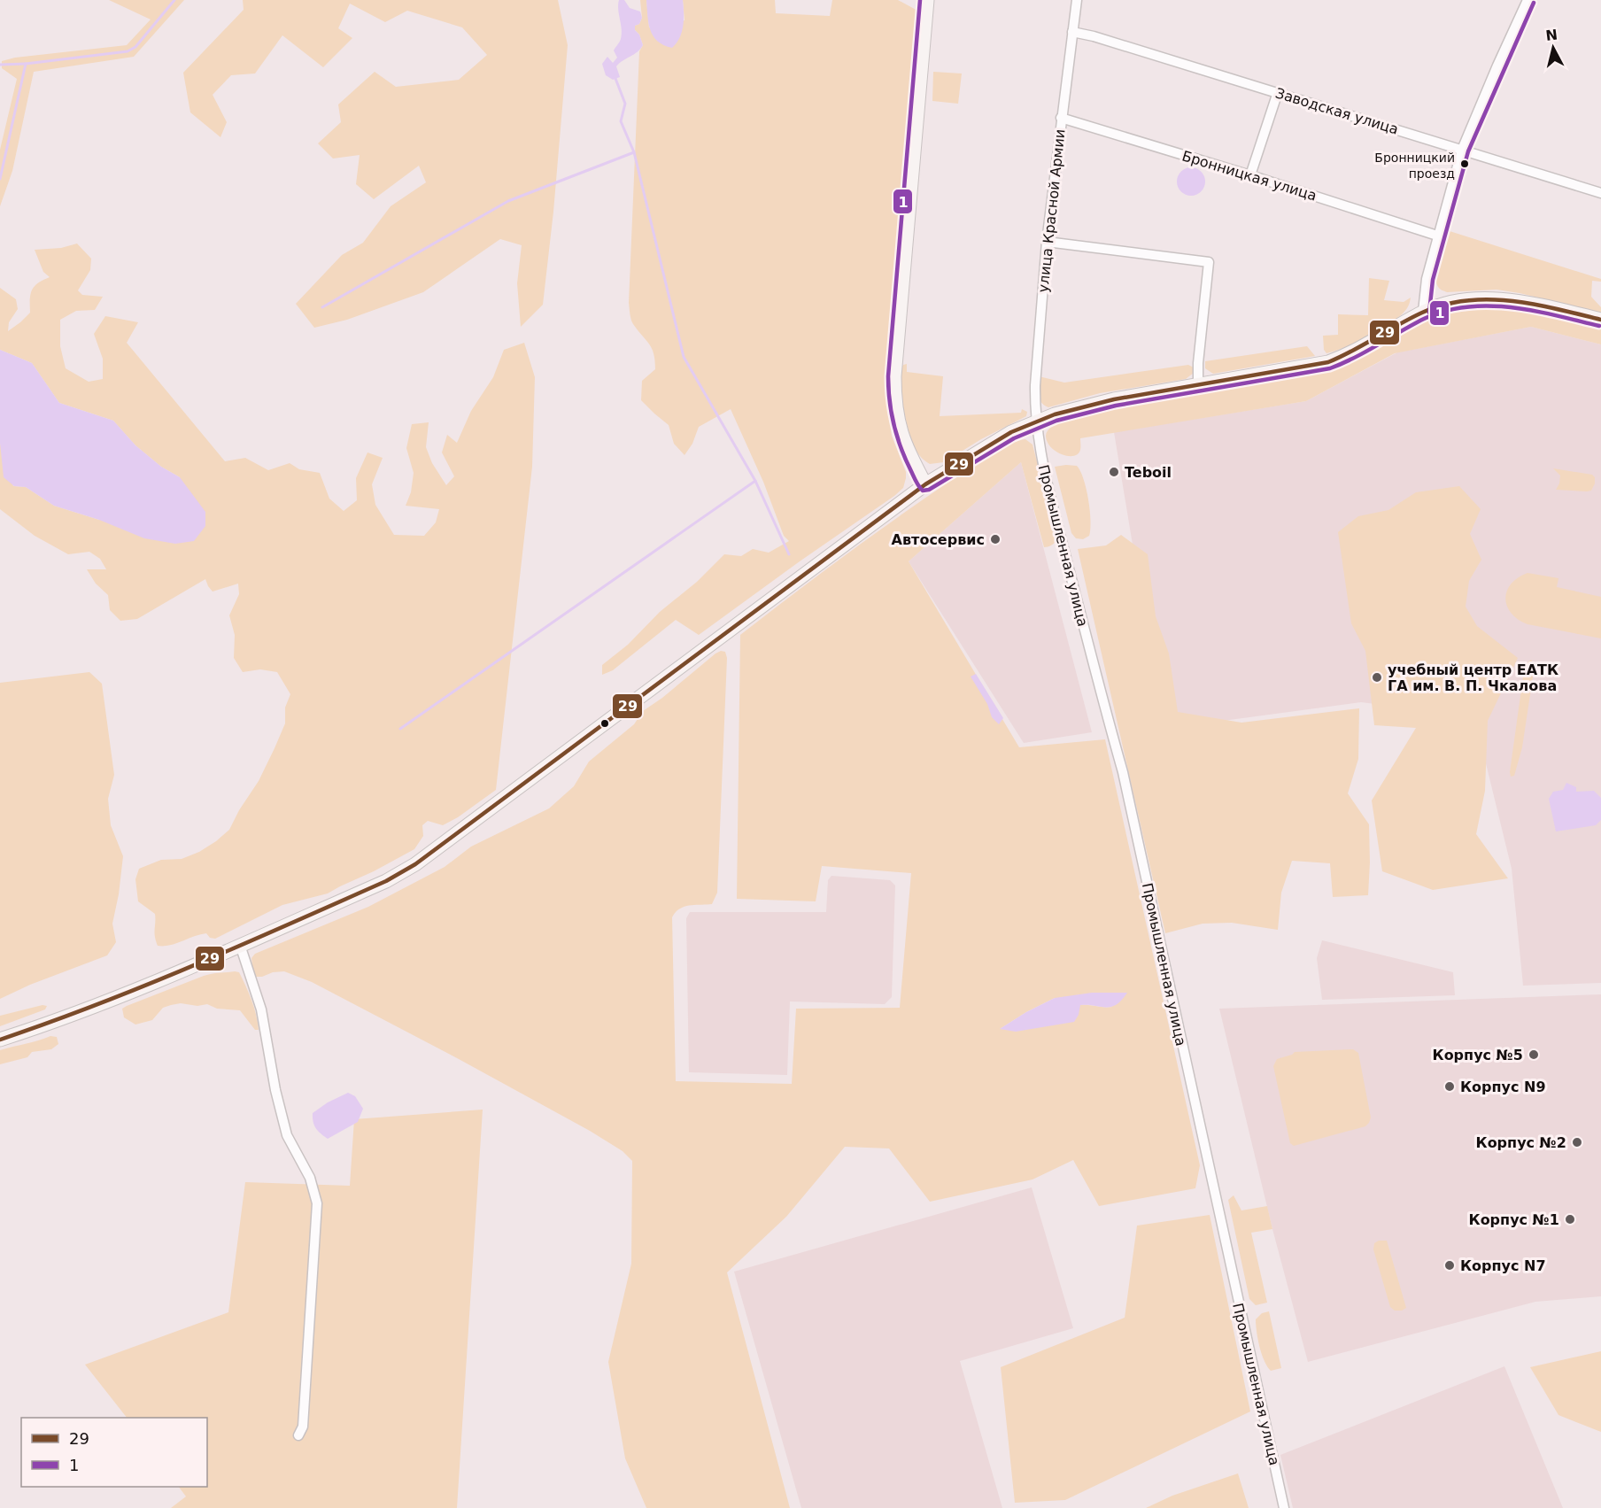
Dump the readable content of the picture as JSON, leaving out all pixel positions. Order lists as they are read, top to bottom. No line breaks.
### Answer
{"streets":{"street":["Заводская улица","Бронницкая улица","улица Красной Армии","Промышленная улица"]},"crossings":[["Заводская улица","улица Красной Армии"],["Бронницкая улица","улица Красной Армии"],["улица Красной Армии","Промышленная улица"]],"places":["Бронницкий проезд","Teboil","Автосервис","учебный центр ЕАТК ГА им. В. П. Чкалова","Корпус №5","Корпус N9","Корпус №2","Корпус №1","Корпус N7"],"lines":["transit line 1","transit line 29"],"legend":["29","1"],"north":"top"}
